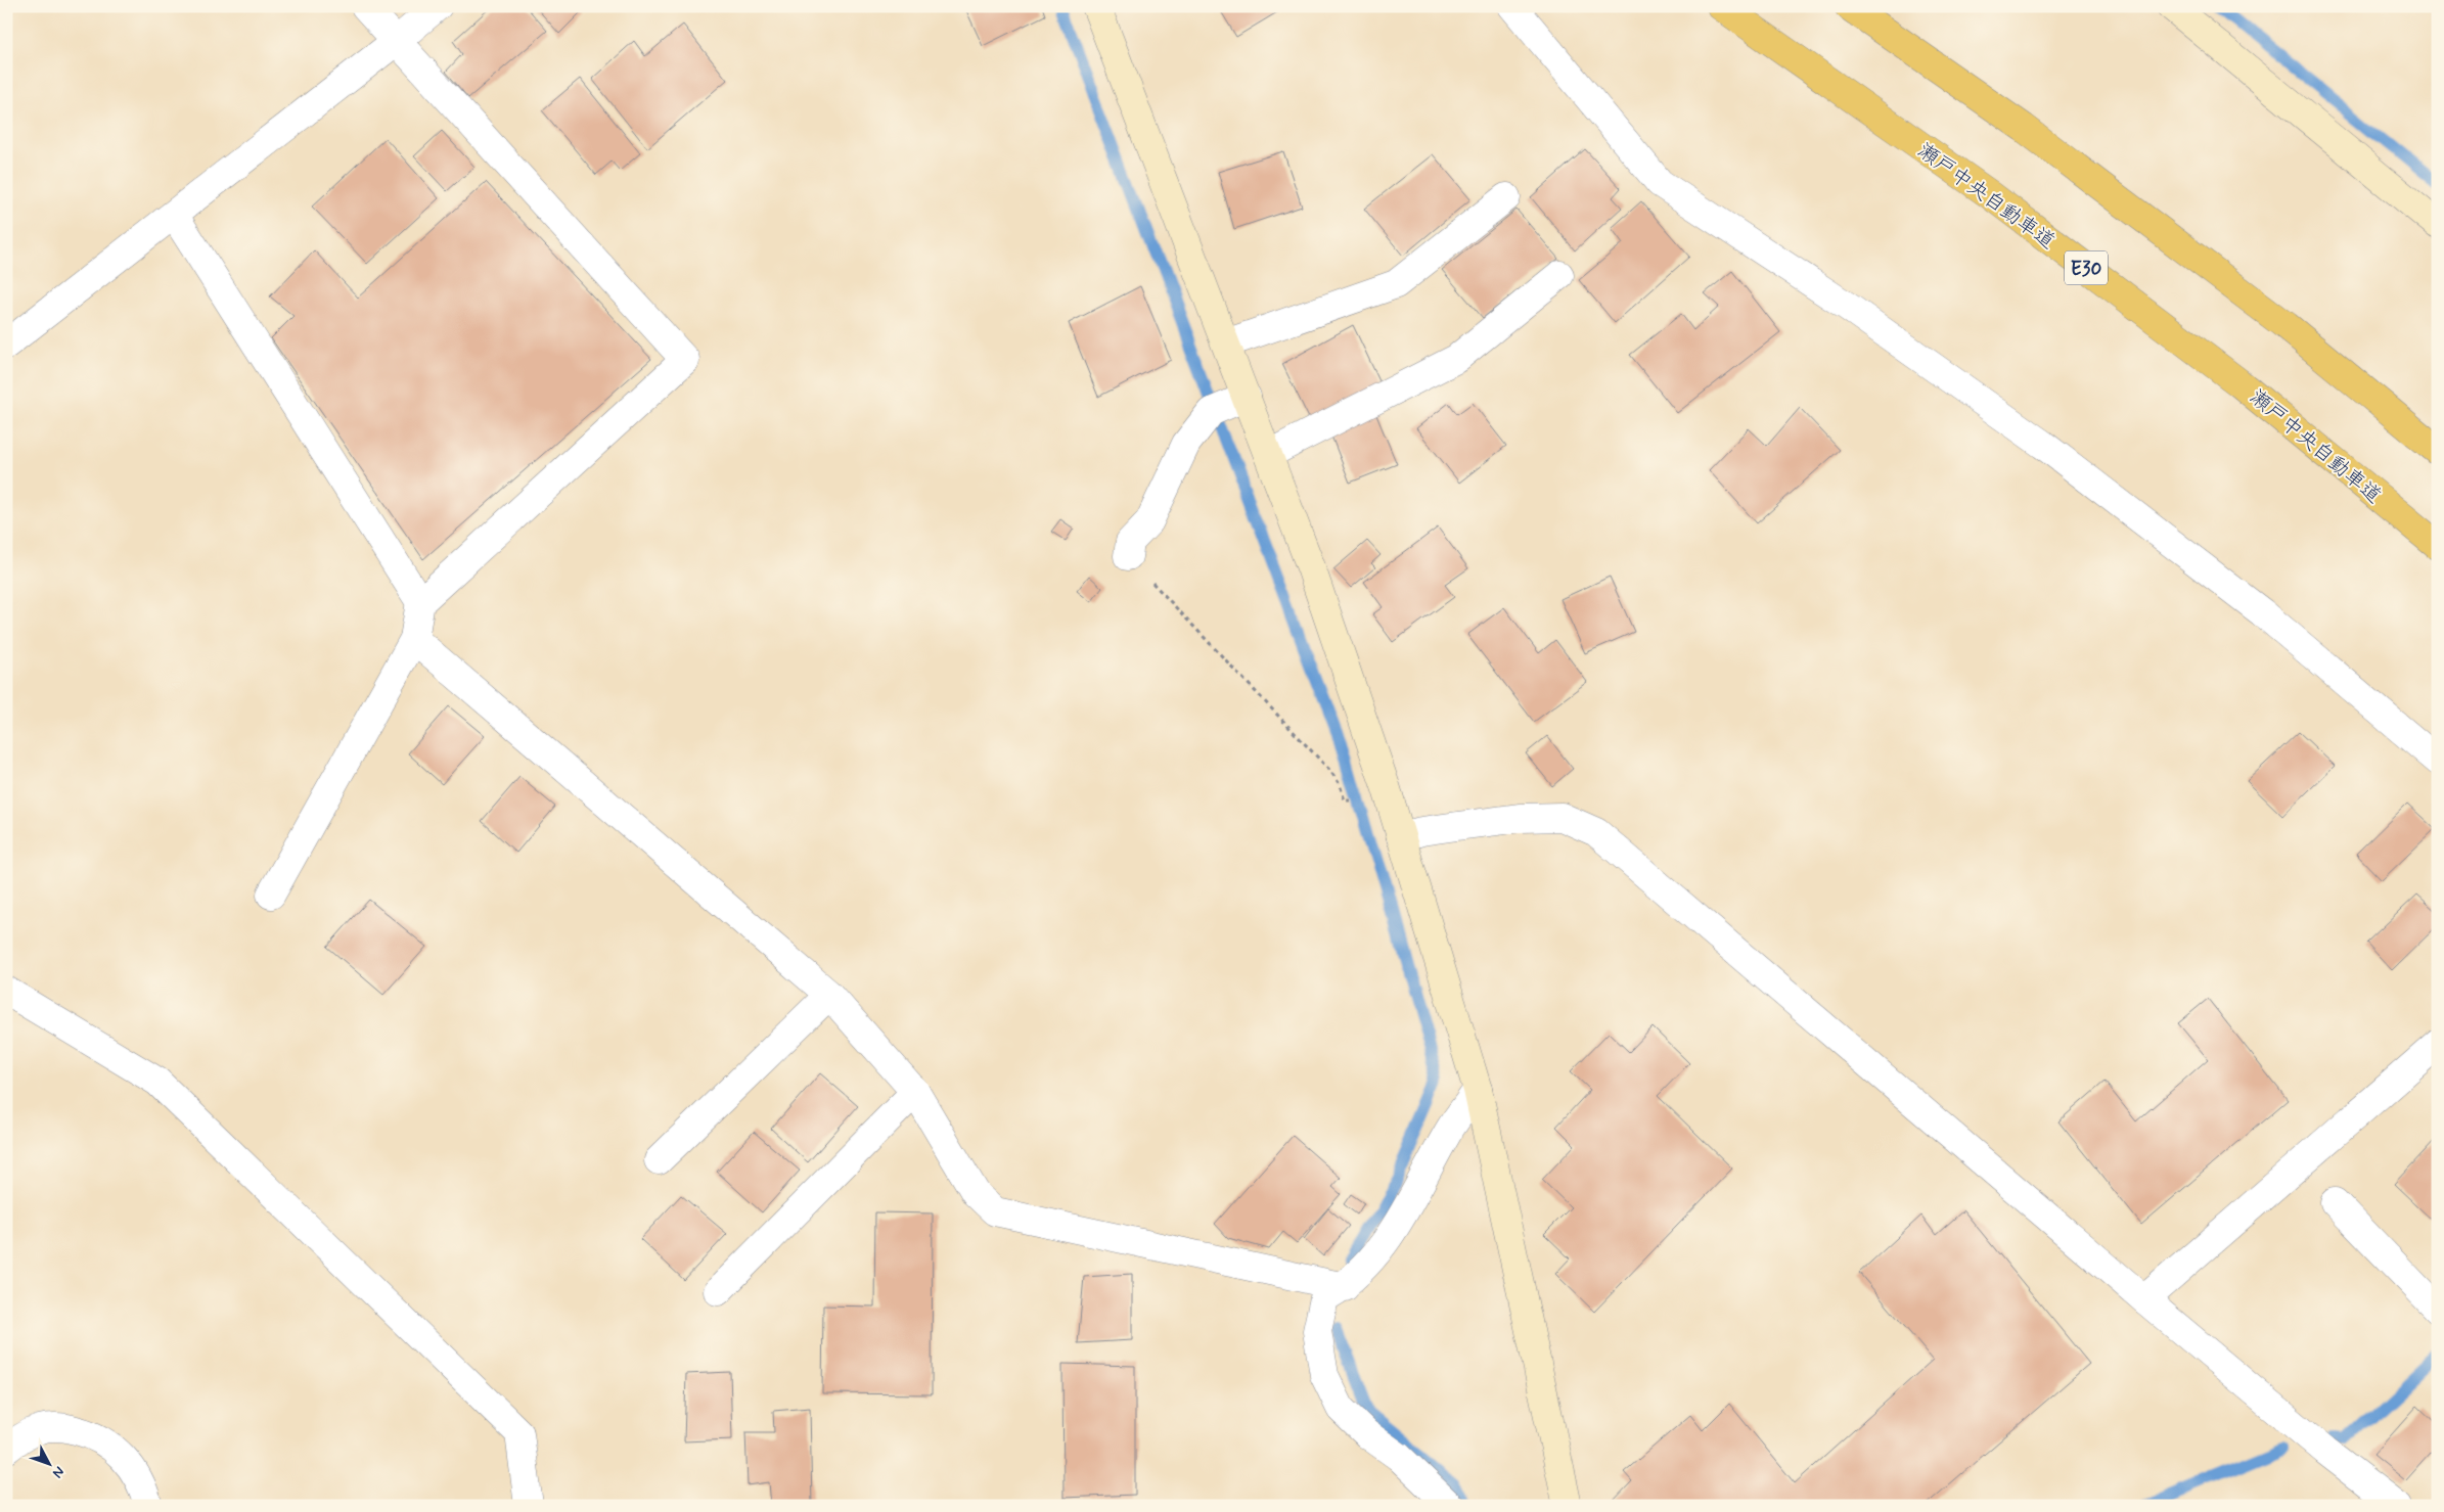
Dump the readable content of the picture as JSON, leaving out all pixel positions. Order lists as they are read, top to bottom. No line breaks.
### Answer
{"streets":{"highway":["瀬戸中央自動車道","E30"]},"north":"bottom right"}
